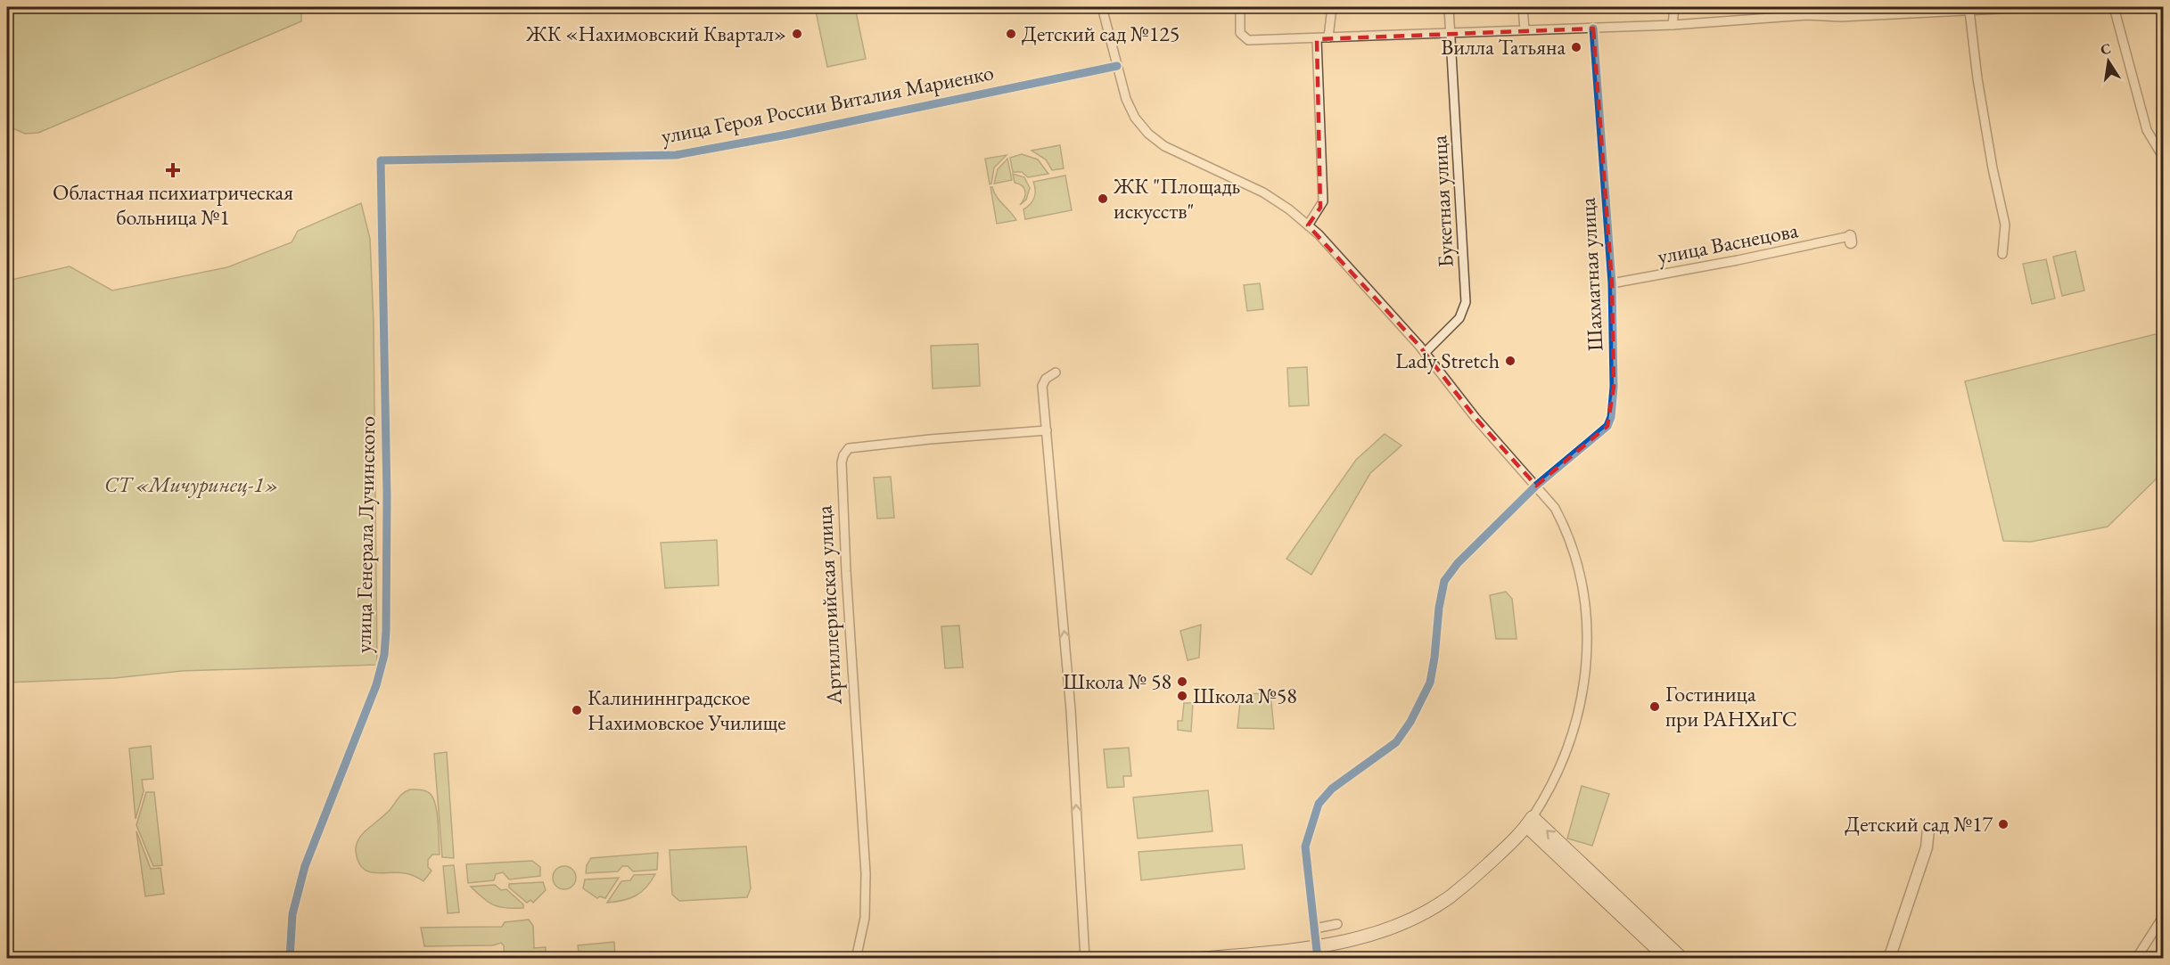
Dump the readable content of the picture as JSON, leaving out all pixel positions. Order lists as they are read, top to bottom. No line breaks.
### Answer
{"streets":{"street":["улица Героя России Виталия Мариенко","Букетная улица","улица Васнецова","Шахматная улица","улица Генерала Лучинского","Артиллерийская улица"]},"crossings":[["улица Героя России Виталия Мариенко","улица Генерала Лучинского"],["улица Васнецова","Шахматная улица"]],"parks":["СТ «Мичуринец-1»"],"places":{"other":["ЖК «Нахимовский Квартал»","Детский сад №125","Вилла Татьяна","ЖК \"Площадь искусств\"","Lady Stretch","Школа № 58","Школа №58","Гостиница при РАНХиГС","Калининнградское Нахимовское Училище","Детский сад №17"],"health":["Областная психиатрическая больница №1"]},"north":"top"}
